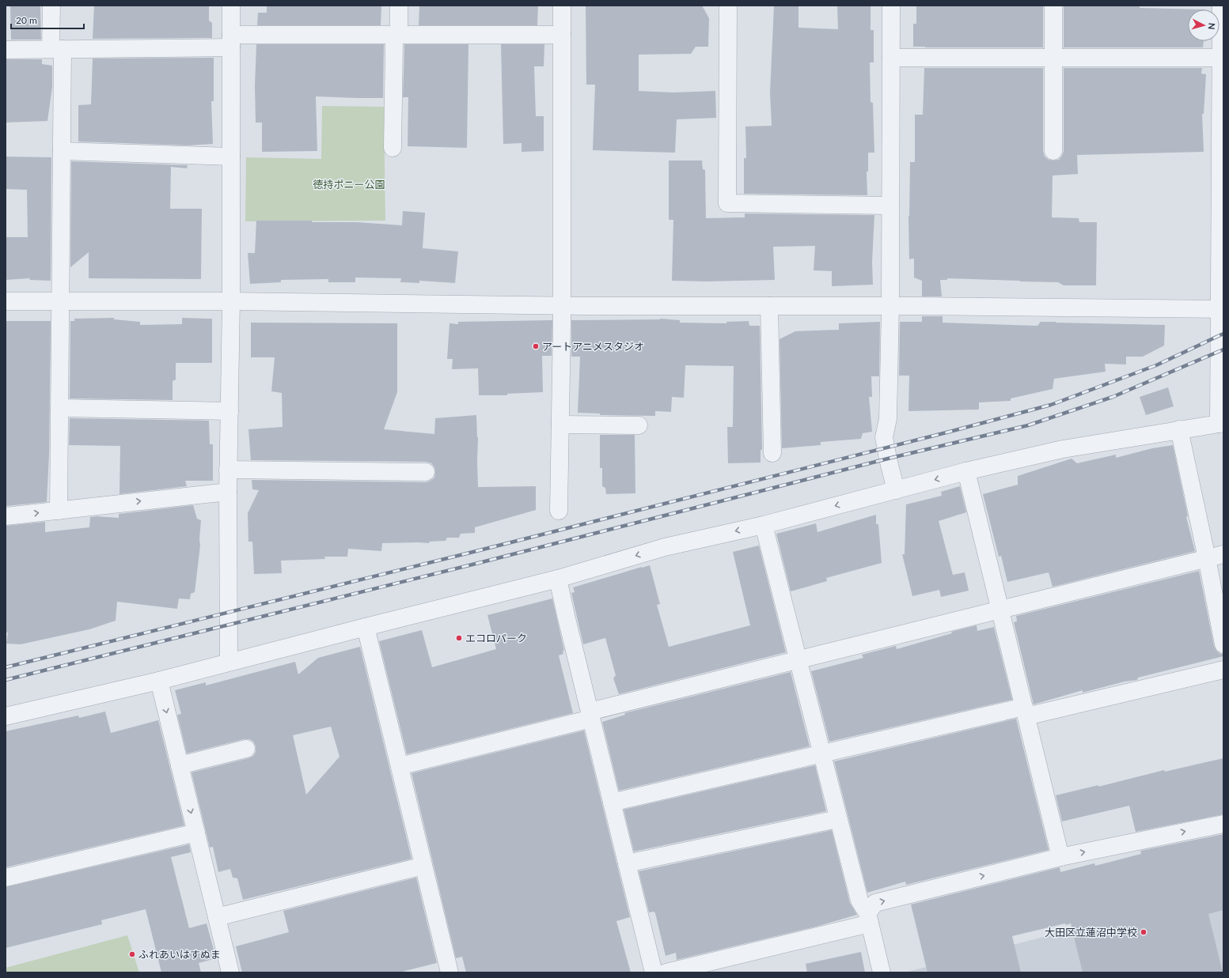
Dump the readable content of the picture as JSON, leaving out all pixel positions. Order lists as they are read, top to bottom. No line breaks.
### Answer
{"parks":["徳持ポニー公園"],"places":["アートアニメスタジオ","エコロパーク","大田区立蓮沼中学校","ふれあいはすぬま"],"scale_bar":"20 m","north":"right"}
